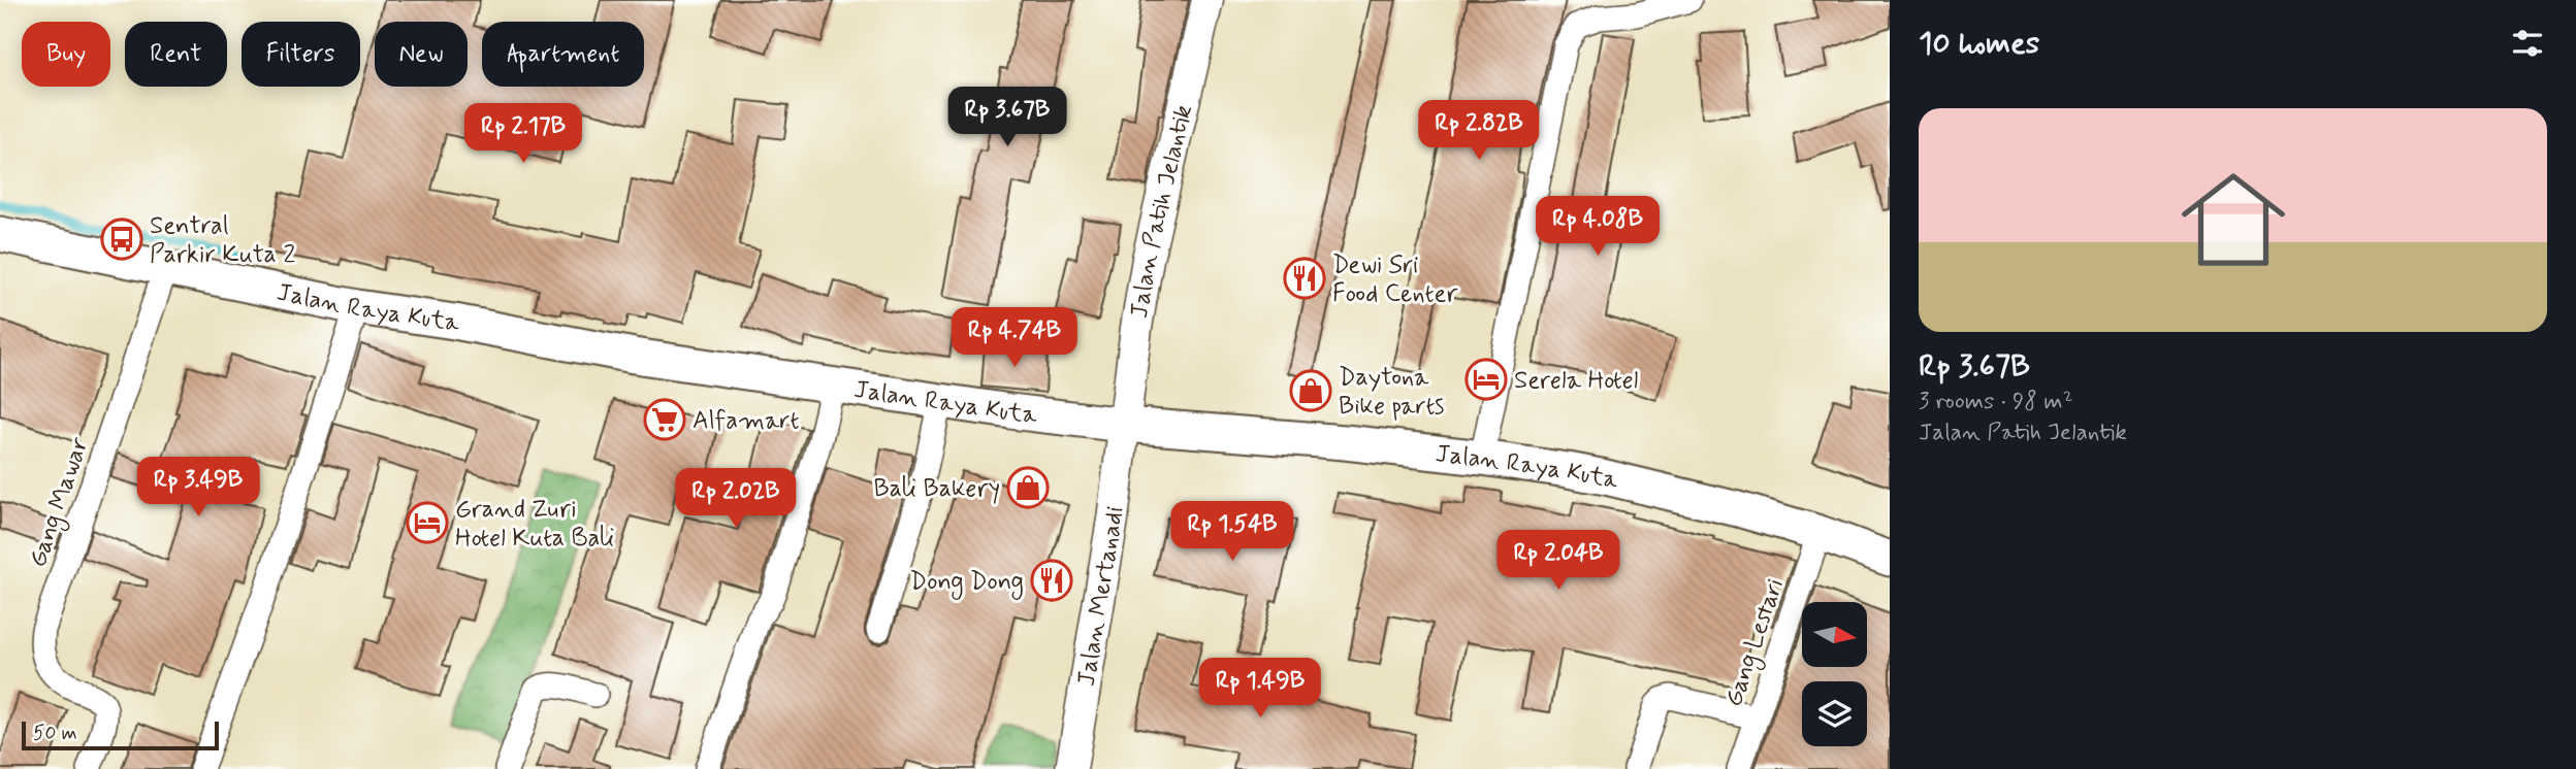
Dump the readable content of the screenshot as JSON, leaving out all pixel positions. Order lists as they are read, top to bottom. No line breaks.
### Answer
{"streets":{"main road":["Jalan Raya Kuta"],"street":["Jalan Patih Jelantik","Gang Mawar","Jalan Mertanadi","Gang Lestari"]},"crossings":[["Jalan Patih Jelantik","Jalan Raya Kuta"],["Jalan Patih Jelantik","Jalan Mertanadi"],["Jalan Raya Kuta","Gang Mawar"],["Jalan Raya Kuta","Jalan Mertanadi"],["Jalan Raya Kuta","Gang Lestari"]],"places":{"bus stop":["Sentral Parkir Kuta 2"],"restaurant":["Dewi Sri Food Center","Dong Dong"],"hotel":["Serela Hotel","Grand Zuri Hotel Kuta Bali"],"shop":["Daytona Bike parts","Bali Bakery"],"supermarket":["Alfamart"]},"scale_bar":"50 m","north":"right","page":{"heading":"10 homes","chip":["Buy","Rent","Filters","New","Apartment"],"price":["Rp 3.67B","Rp 2.82B","Rp 2.17B","Rp 4.08B","Rp 4.74B","Rp 3.49B","Rp 2.02B","Rp 1.54B","Rp 2.04B","Rp 1.49B"],"list":[{"name":"Rp 3.67B","note":"3 rooms · 98 m² · Jalan Patih Jelantik"}],"scale":"50 m"}}
